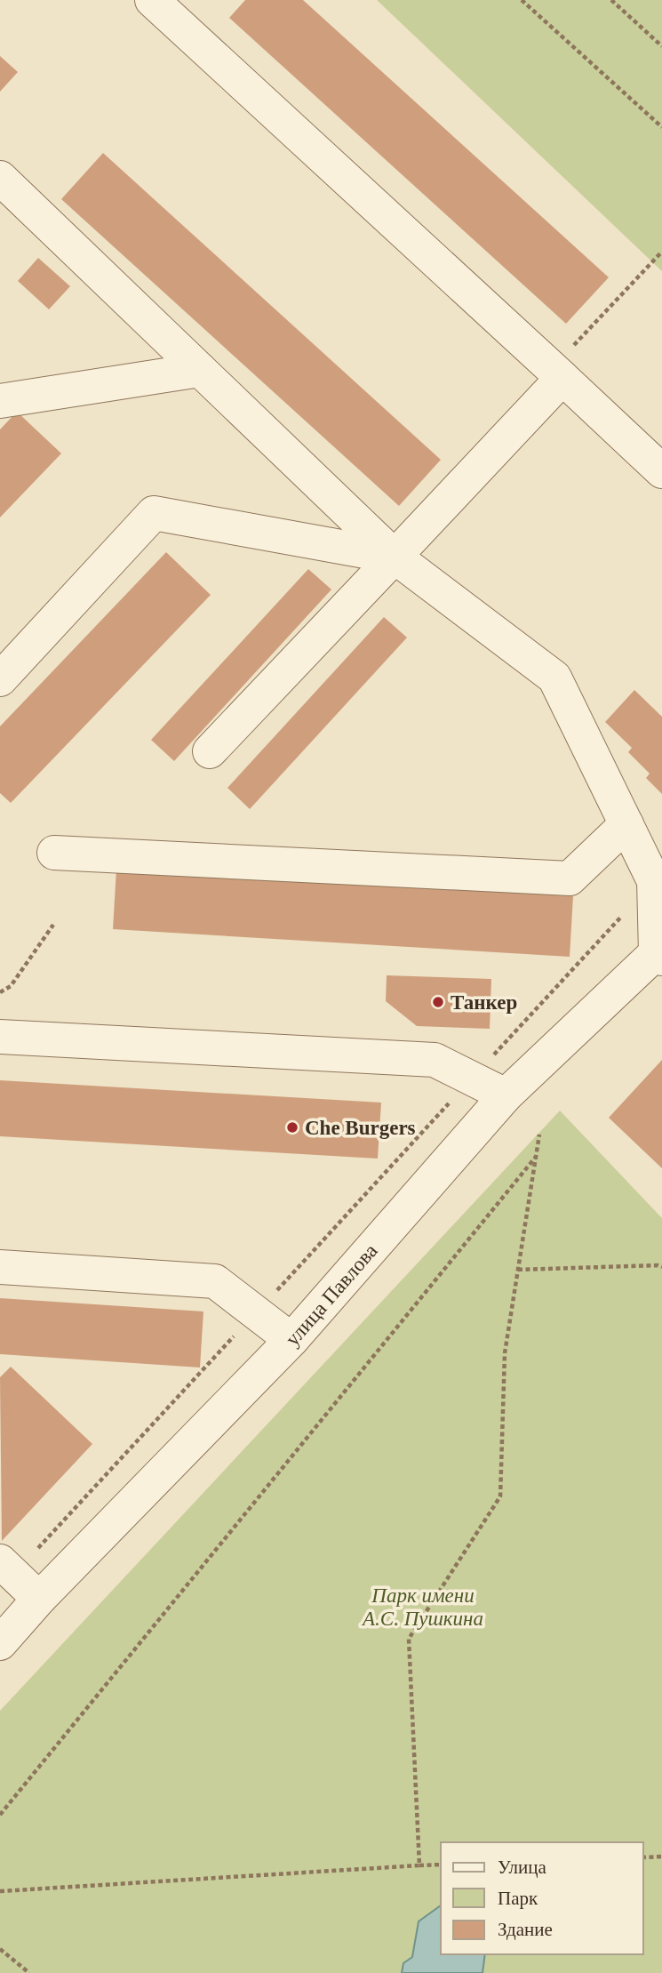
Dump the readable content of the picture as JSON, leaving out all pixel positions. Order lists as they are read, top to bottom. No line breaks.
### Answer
{"streets":{"street":["улица Павлова"]},"parks":["Парк имени А.С. Пушкина"],"places":["Танкер","Che Burgers"],"legend":["Улица","Парк","Здание"]}
